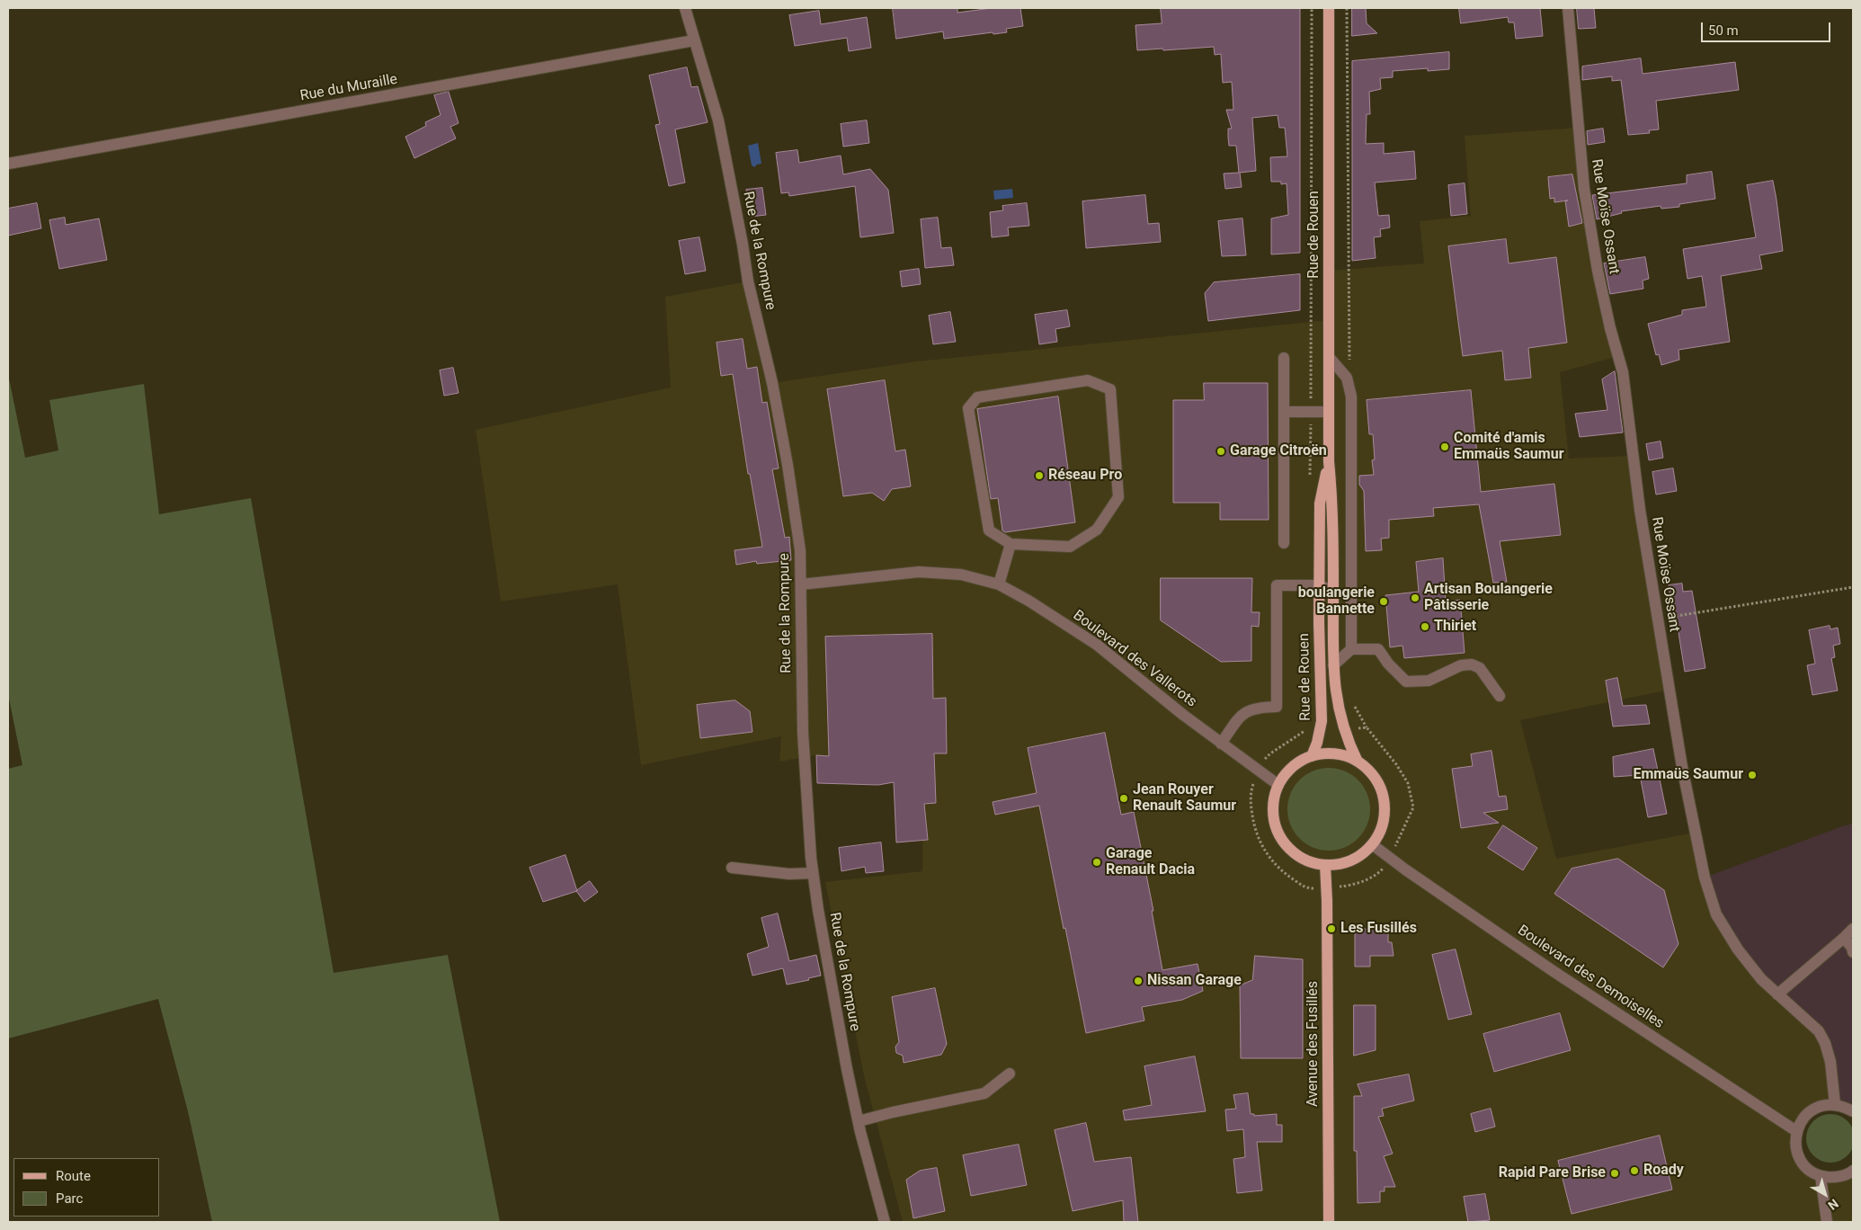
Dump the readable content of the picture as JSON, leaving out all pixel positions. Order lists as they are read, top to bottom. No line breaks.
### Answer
{"streets":{"main road":["Rue de Rouen","Avenue des Fusillés"],"street":["Rue du Muraille","Rue Moïse Ossant","Rue de la Rompure","Boulevard des Vallerots","Boulevard des Demoiselles"]},"crossings":[["Rue du Muraille","Rue de la Rompure"],["Rue de Rouen","Boulevard des Vallerots"],["Rue de Rouen","Boulevard des Demoiselles"],["Rue de Rouen","Avenue des Fusillés"],["Rue de la Rompure","Boulevard des Vallerots"],["Boulevard des Vallerots","Boulevard des Demoiselles"],["Boulevard des Vallerots","Avenue des Fusillés"],["Boulevard des Demoiselles","Avenue des Fusillés"]],"places":["Comité d'amis Emmaüs Saumur","Garage Citroën","Réseau Pro","Artisan Boulangerie Pâtisserie","boulangerie Bannette","Thiriet","Emmaüs Saumur","Jean Rouyer Renault Saumur","Garage Renault Dacia","Les Fusillés","Nissan Garage","Roady","Rapid Pare Brise"],"legend":["Route","Parc"],"scale_bar":"50 m","north":"bottom right"}
